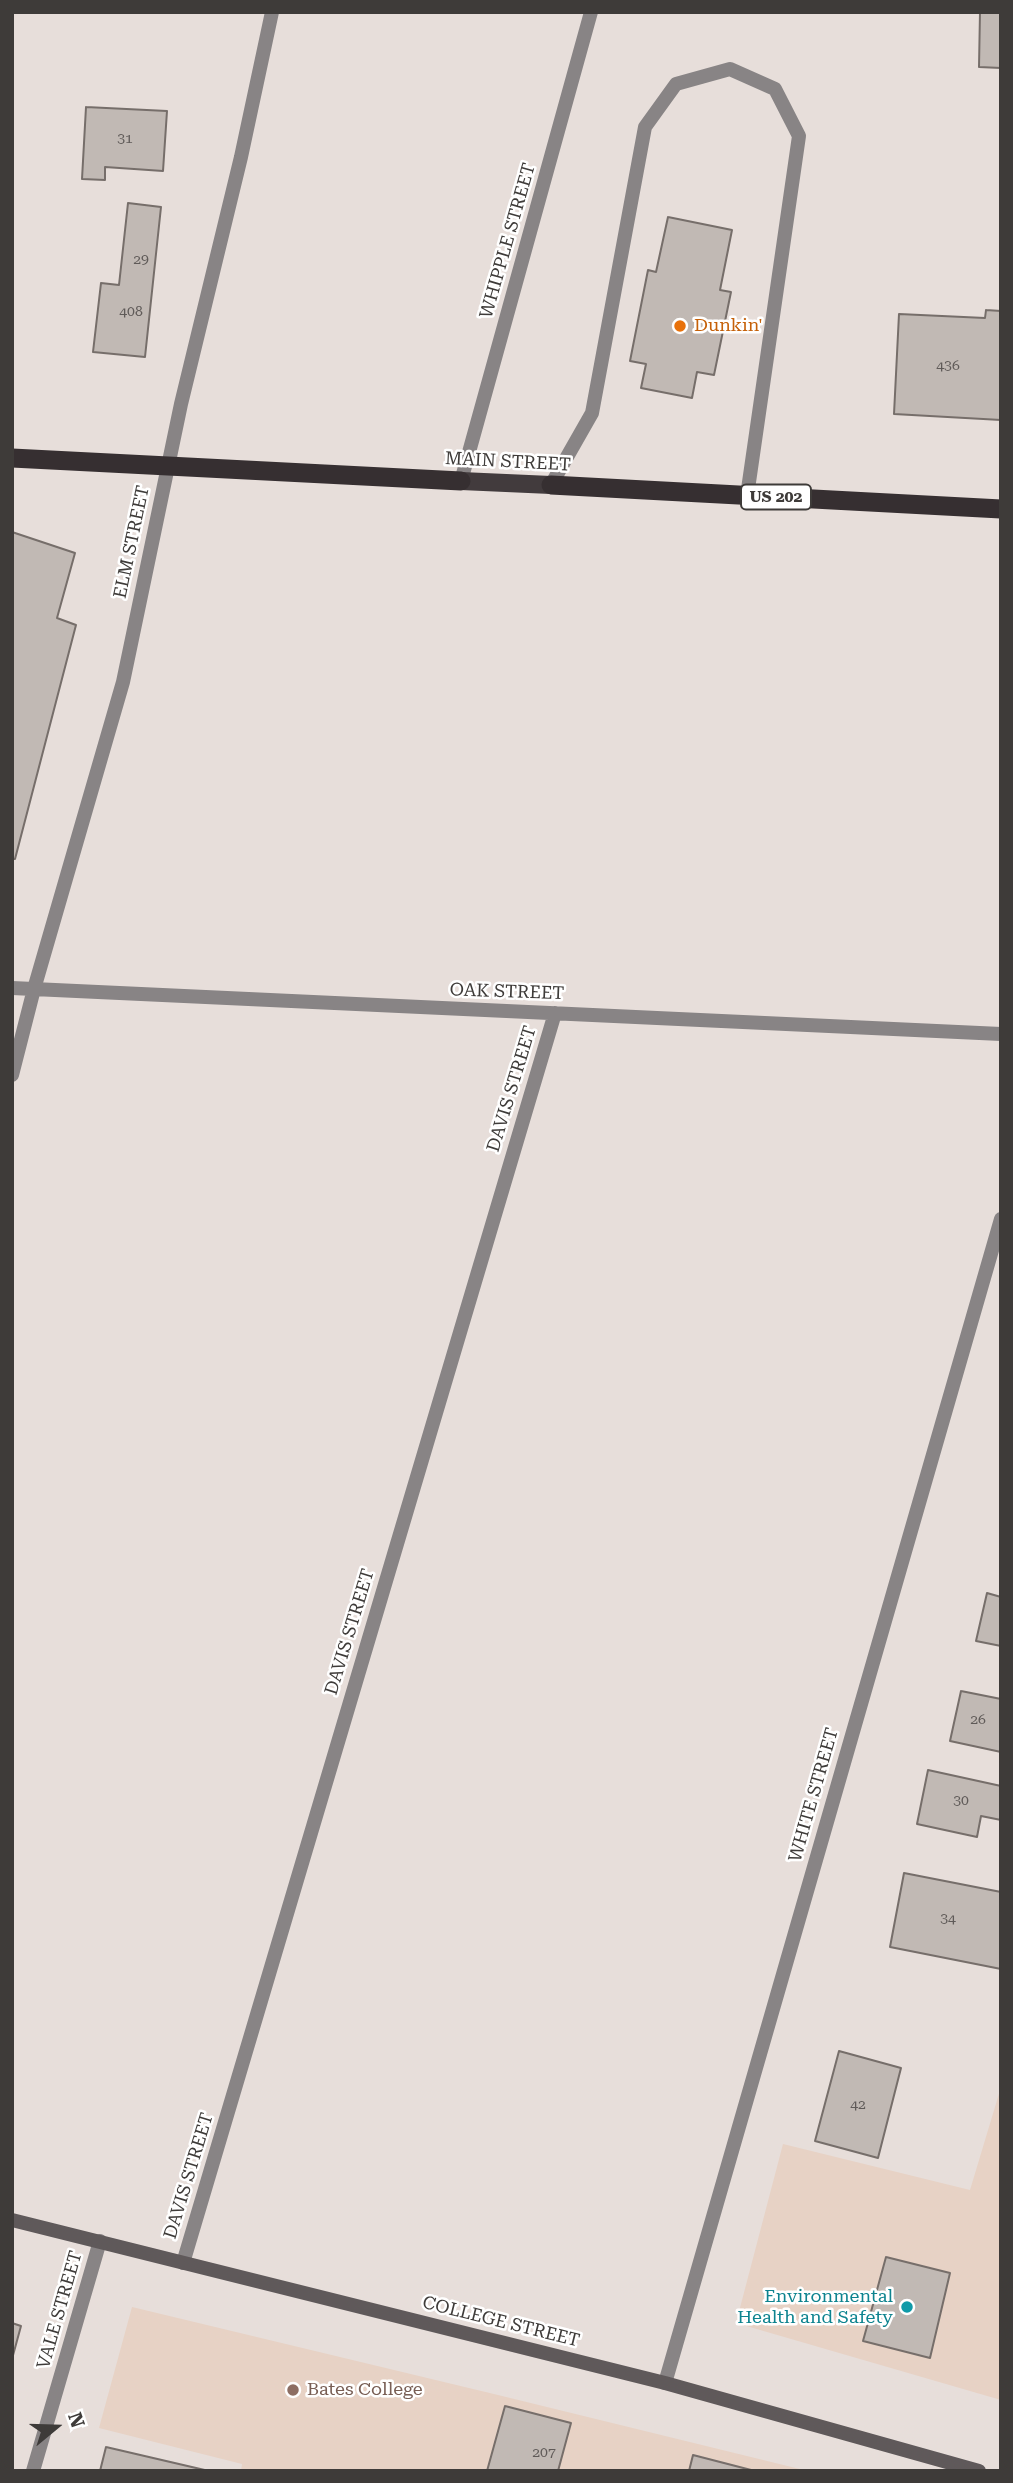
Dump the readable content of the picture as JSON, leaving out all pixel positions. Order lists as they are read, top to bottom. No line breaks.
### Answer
{"streets":{"highway":["MAIN STREET","US 202"],"main road":["COLLEGE STREET"],"street":["WHIPPLE STREET","ELM STREET","OAK STREET","DAVIS STREET","WHITE STREET","VALE STREET"]},"crossings":[["WHIPPLE STREET","MAIN STREET"],["MAIN STREET","ELM STREET"],["ELM STREET","OAK STREET"],["OAK STREET","DAVIS STREET"],["DAVIS STREET","COLLEGE STREET"],["WHITE STREET","COLLEGE STREET"],["VALE STREET","COLLEGE STREET"]],"places":["Dunkin'","Environmental Health and Safety","Bates College"],"house_numbers":["31","29","408","436","26","30","34","42","207"],"north":"right"}
